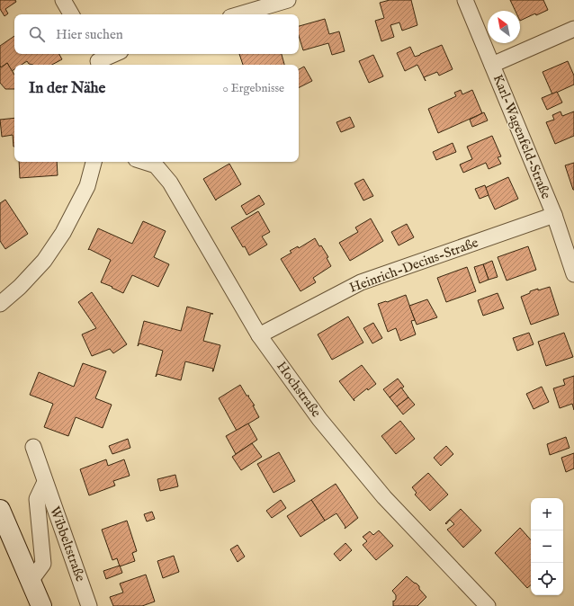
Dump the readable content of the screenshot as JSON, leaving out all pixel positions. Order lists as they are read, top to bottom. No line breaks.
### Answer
{"streets":{"street":["Karl-Wagenfeld-Straße","Heinrich-Decius-Straße","Hochstraße","Wibbeltstraße"]},"crossings":[["Karl-Wagenfeld-Straße","Heinrich-Decius-Straße"],["Heinrich-Decius-Straße","Hochstraße"]],"north":"top left","page":{"search":"Hier suchen","heading":["In der Nähe","0 Ergebnisse"],"map_buttons":["+","−"]}}
